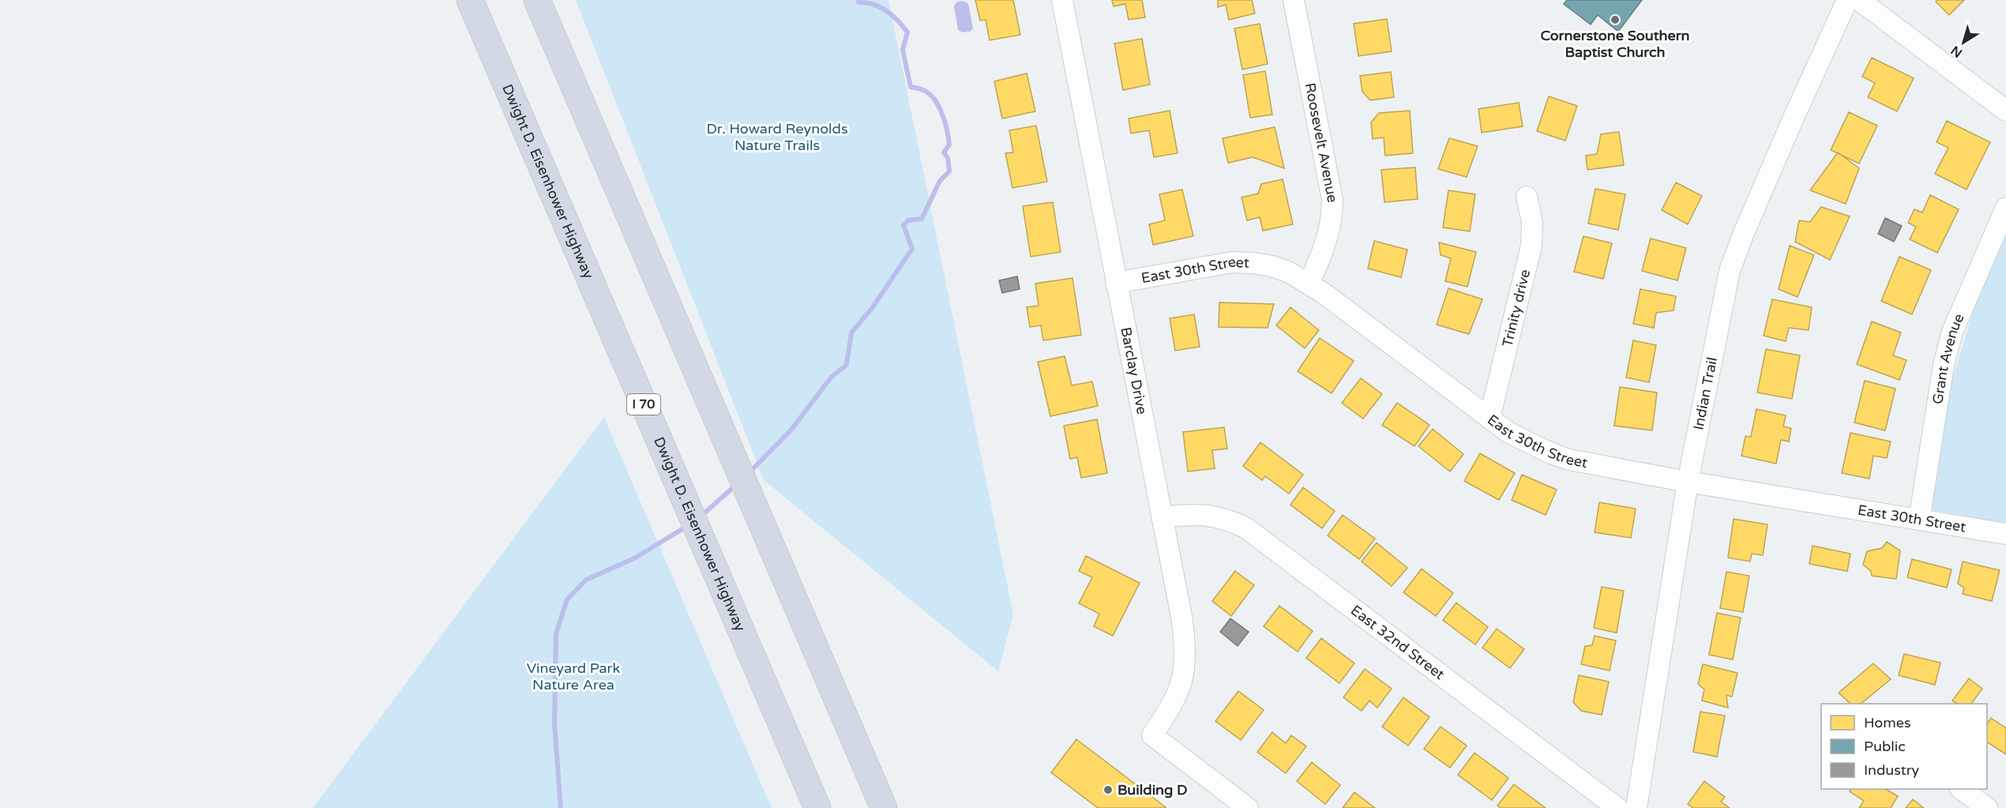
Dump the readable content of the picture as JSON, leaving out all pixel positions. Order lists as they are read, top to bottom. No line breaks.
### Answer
{"streets":{"highway":["Dwight D. Eisenhower Highway","I 70"],"street":["Roosevelt Avenue","East 30th Street","Trinity drive","Grant Avenue","Barclay Drive","Indian Trail","East 32nd Street"]},"crossings":[["Roosevelt Avenue","East 30th Street"],["East 30th Street","Trinity drive"],["East 30th Street","Grant Avenue"],["East 30th Street","Barclay Drive"],["East 30th Street","Indian Trail"],["Barclay Drive","East 32nd Street"]],"parks":["Dr. Howard Reynolds Nature Trails","Vineyard Park Nature Area"],"places":["Cornerstone Southern Baptist Church","Building D"],"legend":["Homes","Public","Industry"],"north":"bottom left"}
